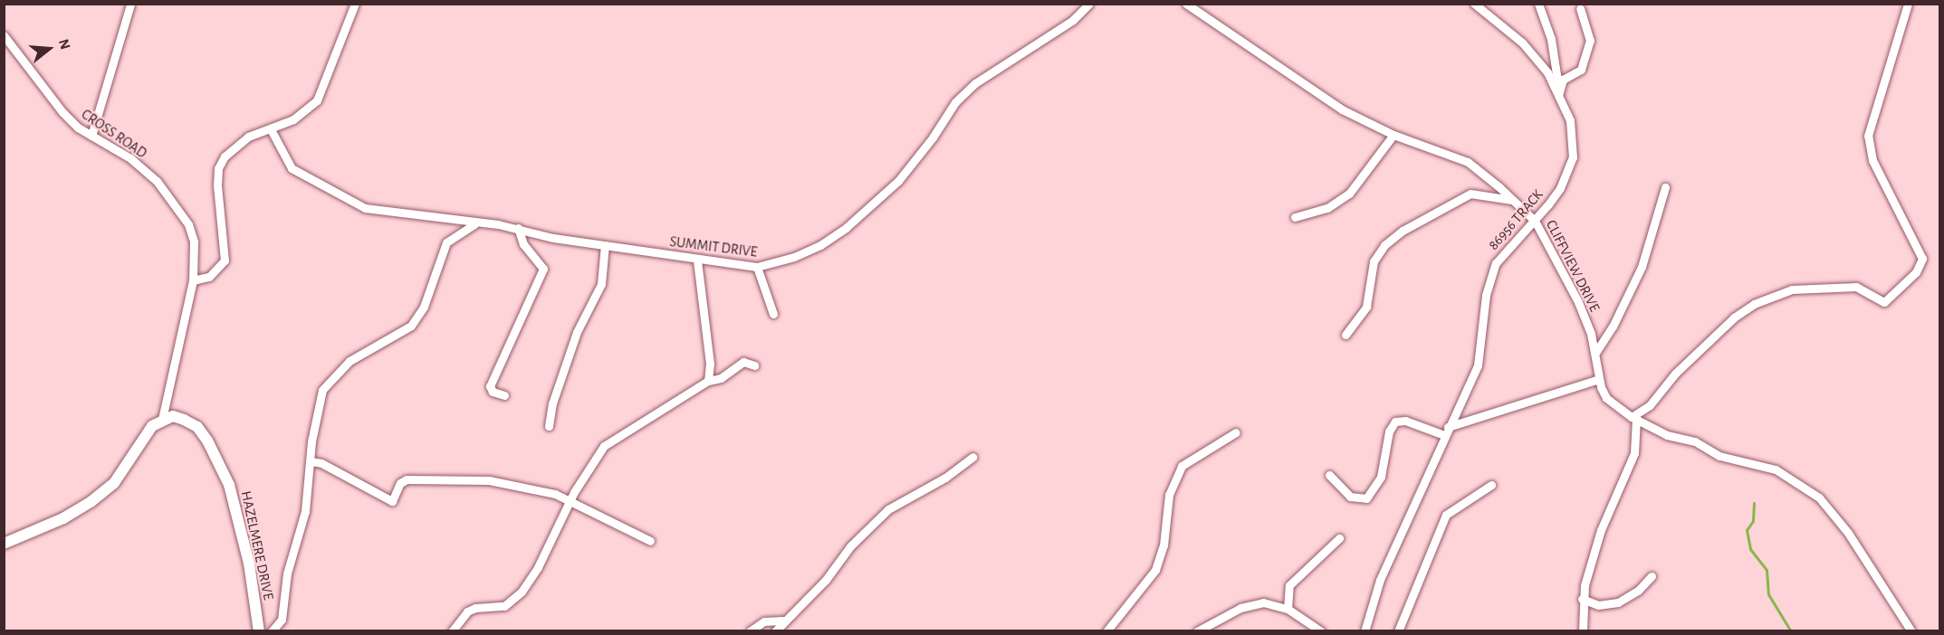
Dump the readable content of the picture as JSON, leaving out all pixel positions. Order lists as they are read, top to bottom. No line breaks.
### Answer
{"streets":{"street":["CROSS ROAD","86956 TRACK","SUMMIT DRIVE","CLIFFVIEW DRIVE","HAZELMERE DRIVE"]},"crossings":[["CROSS ROAD","HAZELMERE DRIVE"],["86956 TRACK","CLIFFVIEW DRIVE"]],"north":"right"}
